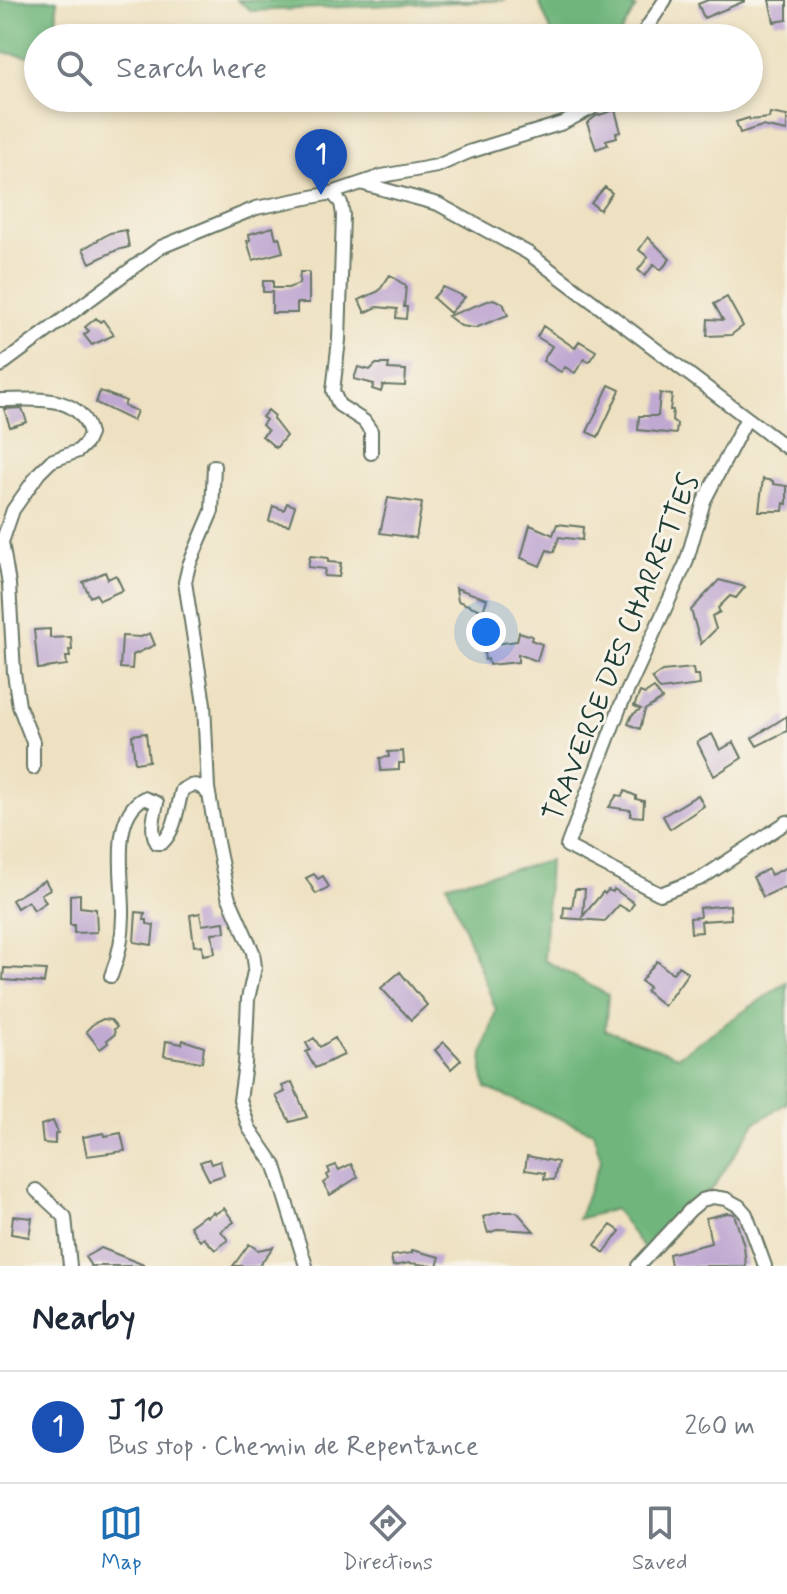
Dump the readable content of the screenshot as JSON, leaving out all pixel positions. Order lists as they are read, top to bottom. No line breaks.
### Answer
{"streets":{"street":["TRAVERSE DES CHARRETTES"]},"page":{"search":"Search here","pins":"1","heading":"Nearby","list":[{"mark":"1","name":"J 10","note":"Bus stop · Chemin de Repentance","value":"260 m"}],"nav":["Map","Directions","Saved"]}}
